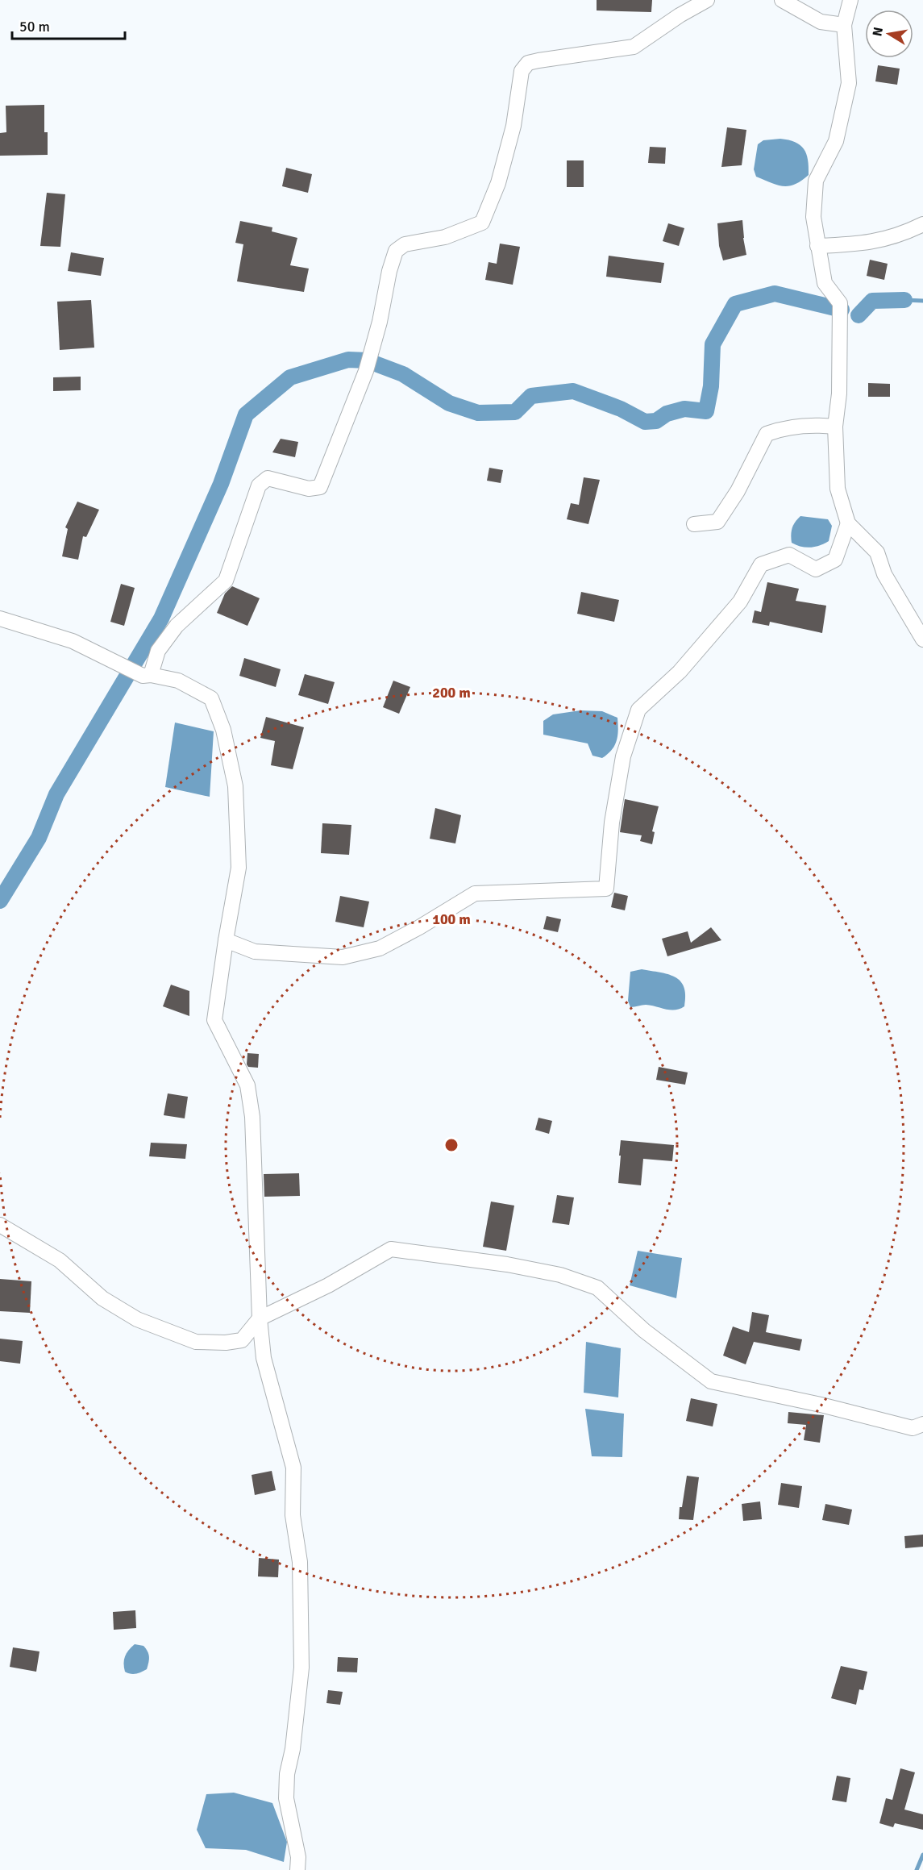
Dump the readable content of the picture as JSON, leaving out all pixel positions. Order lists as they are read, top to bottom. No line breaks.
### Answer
{"scale_bar":"50 m","north":"left","rings":["200 m","100 m"]}
